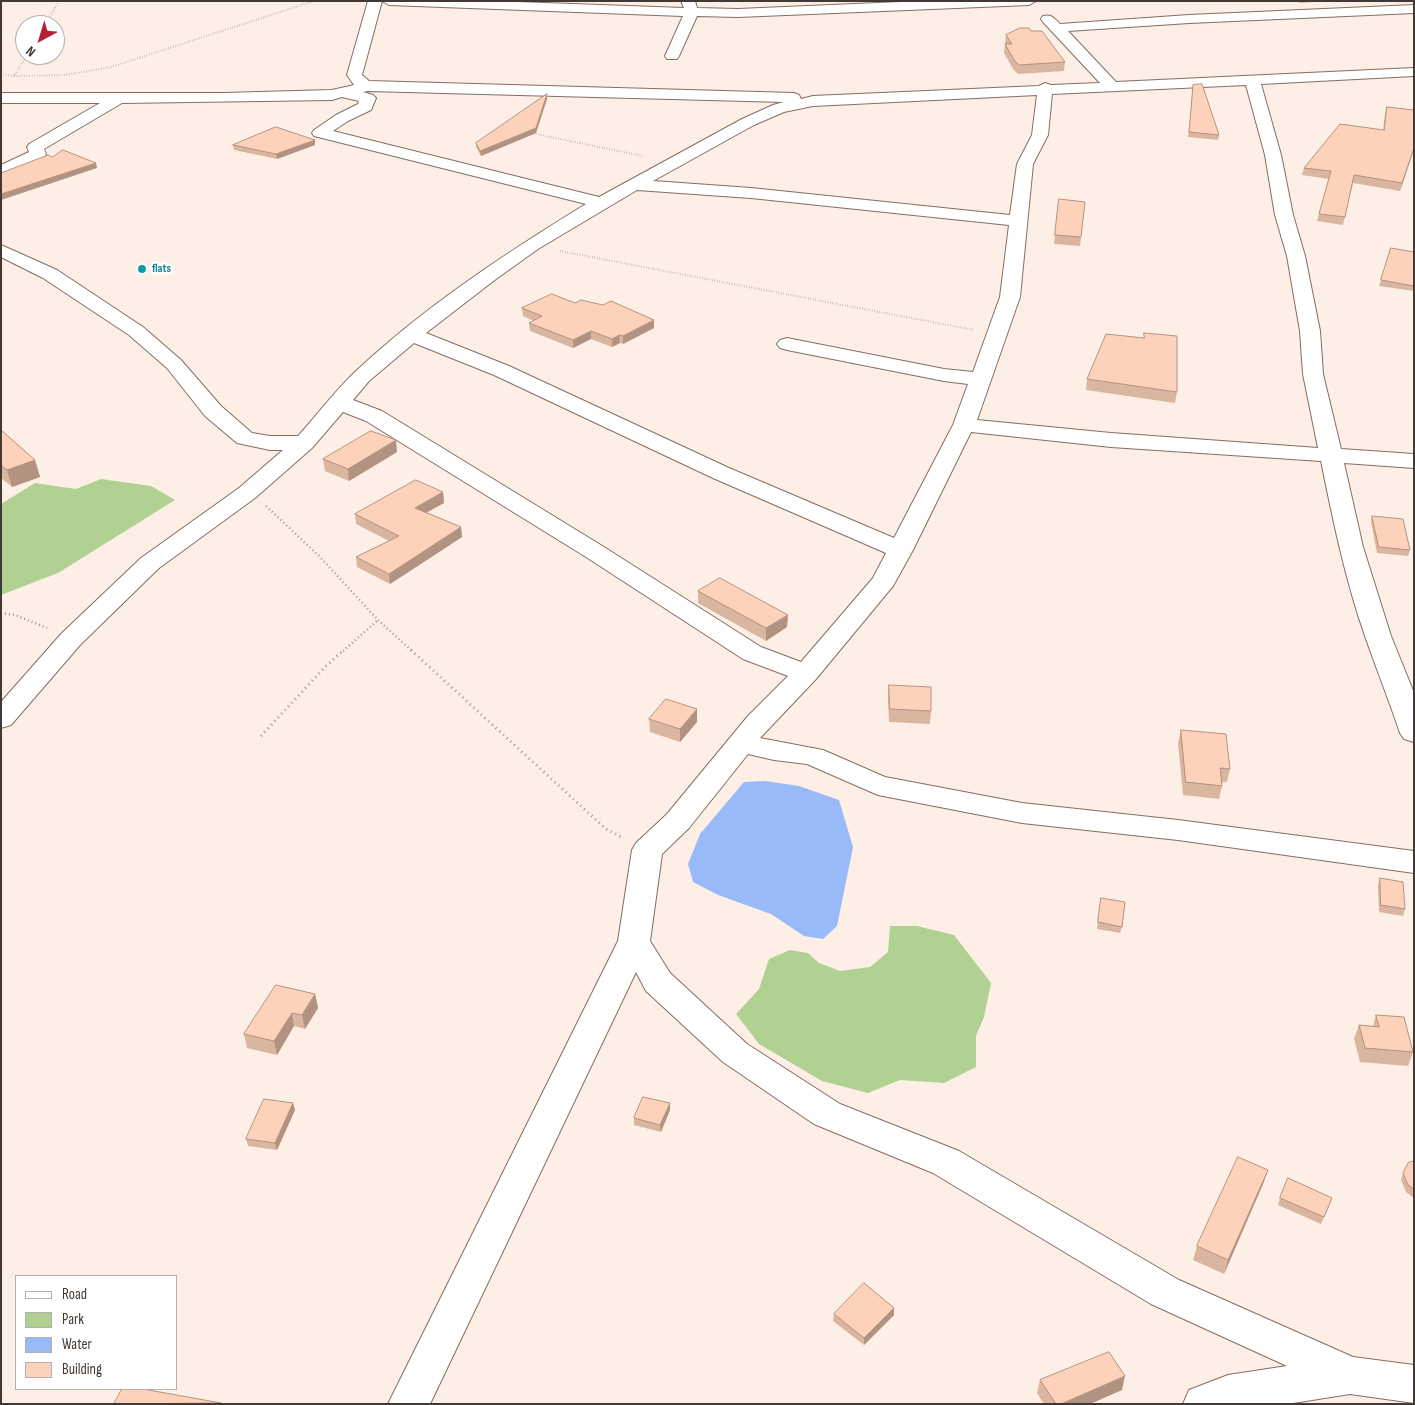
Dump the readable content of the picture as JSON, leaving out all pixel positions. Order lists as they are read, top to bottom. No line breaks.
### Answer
{"places":["flats"],"legend":["Road","Park","Water","Building"],"north":"bottom left"}
